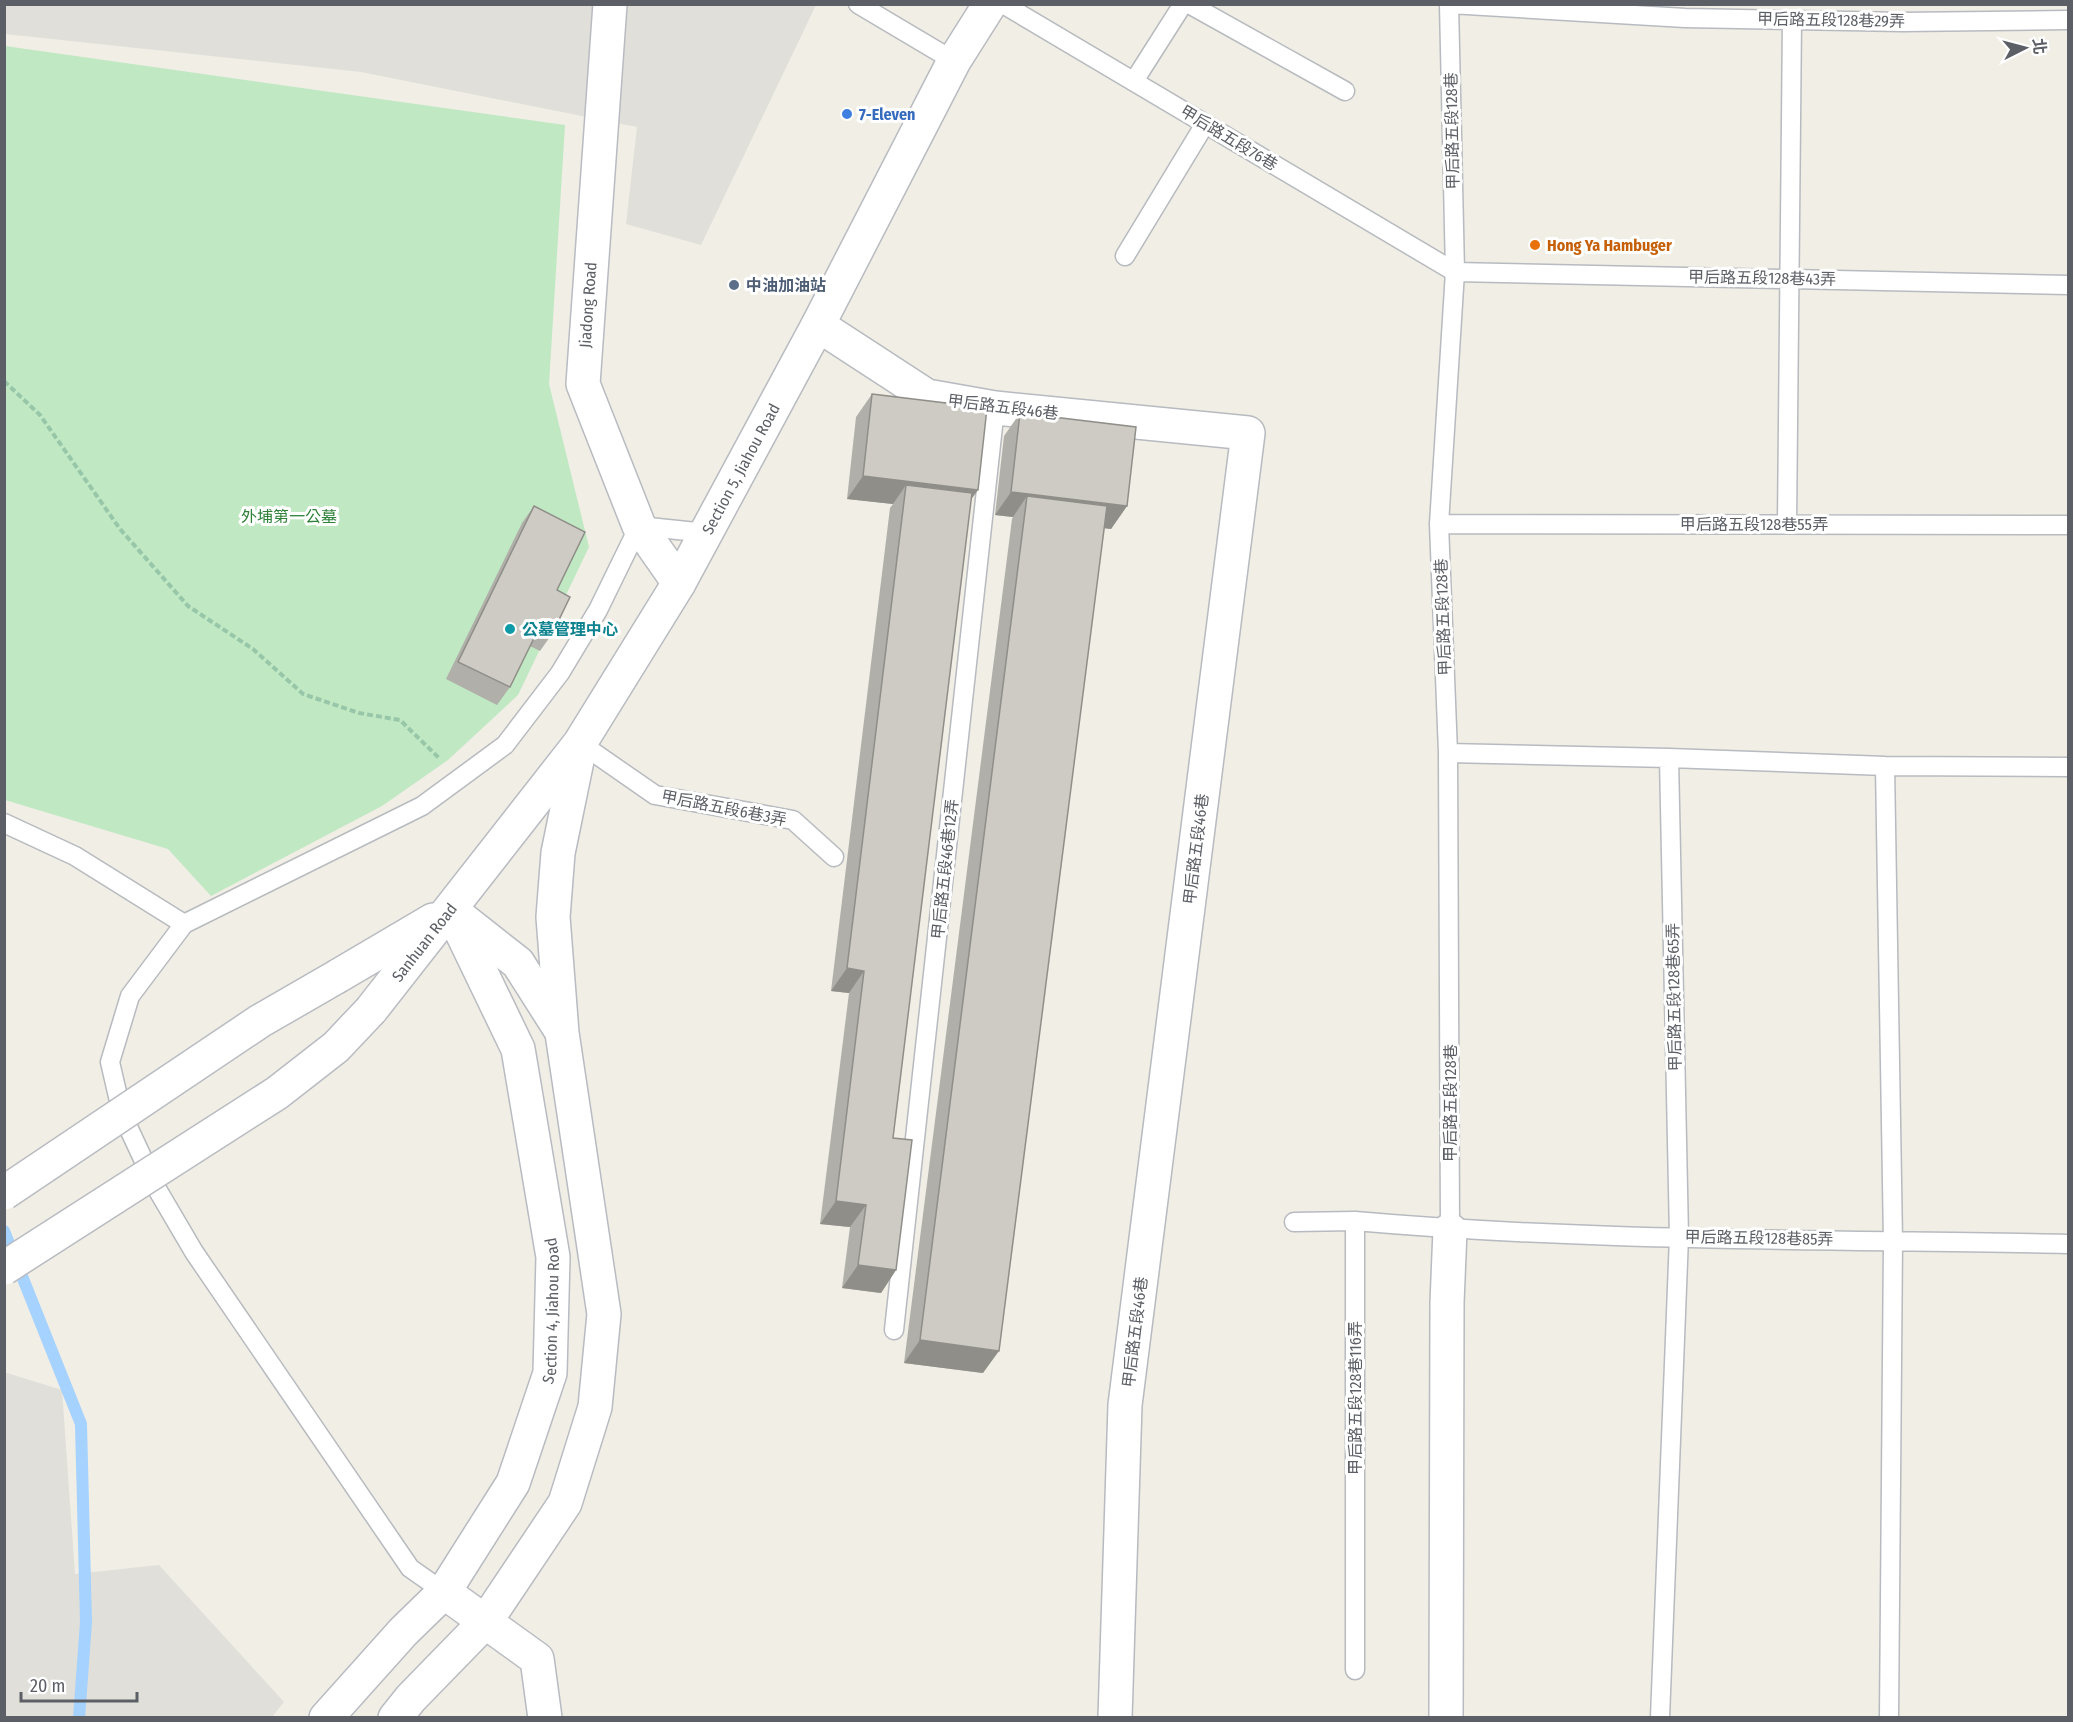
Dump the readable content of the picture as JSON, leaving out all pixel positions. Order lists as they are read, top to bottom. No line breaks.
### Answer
{"streets":{"street":["Jiadong Road","甲后路五段46巷","Section 5, Jiahou Road","Sanhuan Road","Section 4, Jiahou Road"],"lane":["甲后路五段128巷29弄","甲后路五段128巷","甲后路五段76巷","甲后路五段128巷43弄","甲后路五段128巷55弄","甲后路五段6巷3弄","甲后路五段46巷12弄","甲后路五段128巷65弄","甲后路五段128巷85弄","甲后路五段128巷116弄"]},"crossings":[["甲后路五段128巷29弄","甲后路五段128巷"],["甲后路五段128巷","甲后路五段76巷"],["甲后路五段128巷","甲后路五段128巷43弄"],["甲后路五段128巷","甲后路五段128巷55弄"],["甲后路五段128巷","甲后路五段128巷85弄"],["甲后路五段76巷","甲后路五段128巷43弄"],["Jiadong Road","Section 5, Jiahou Road"],["甲后路五段46巷","Section 5, Jiahou Road"],["甲后路五段46巷","甲后路五段46巷12弄"],["Section 5, Jiahou Road","甲后路五段6巷3弄"],["Section 5, Jiahou Road","Sanhuan Road"],["Section 5, Jiahou Road","Section 4, Jiahou Road"],["Sanhuan Road","Section 4, Jiahou Road"],["甲后路五段128巷65弄","甲后路五段128巷85弄"]],"parks":["外埔第一公墓"],"places":["7-Eleven","Hong Ya Hambuger","中油加油站","公墓管理中心"],"scale_bar":"20 m","north":"right"}
